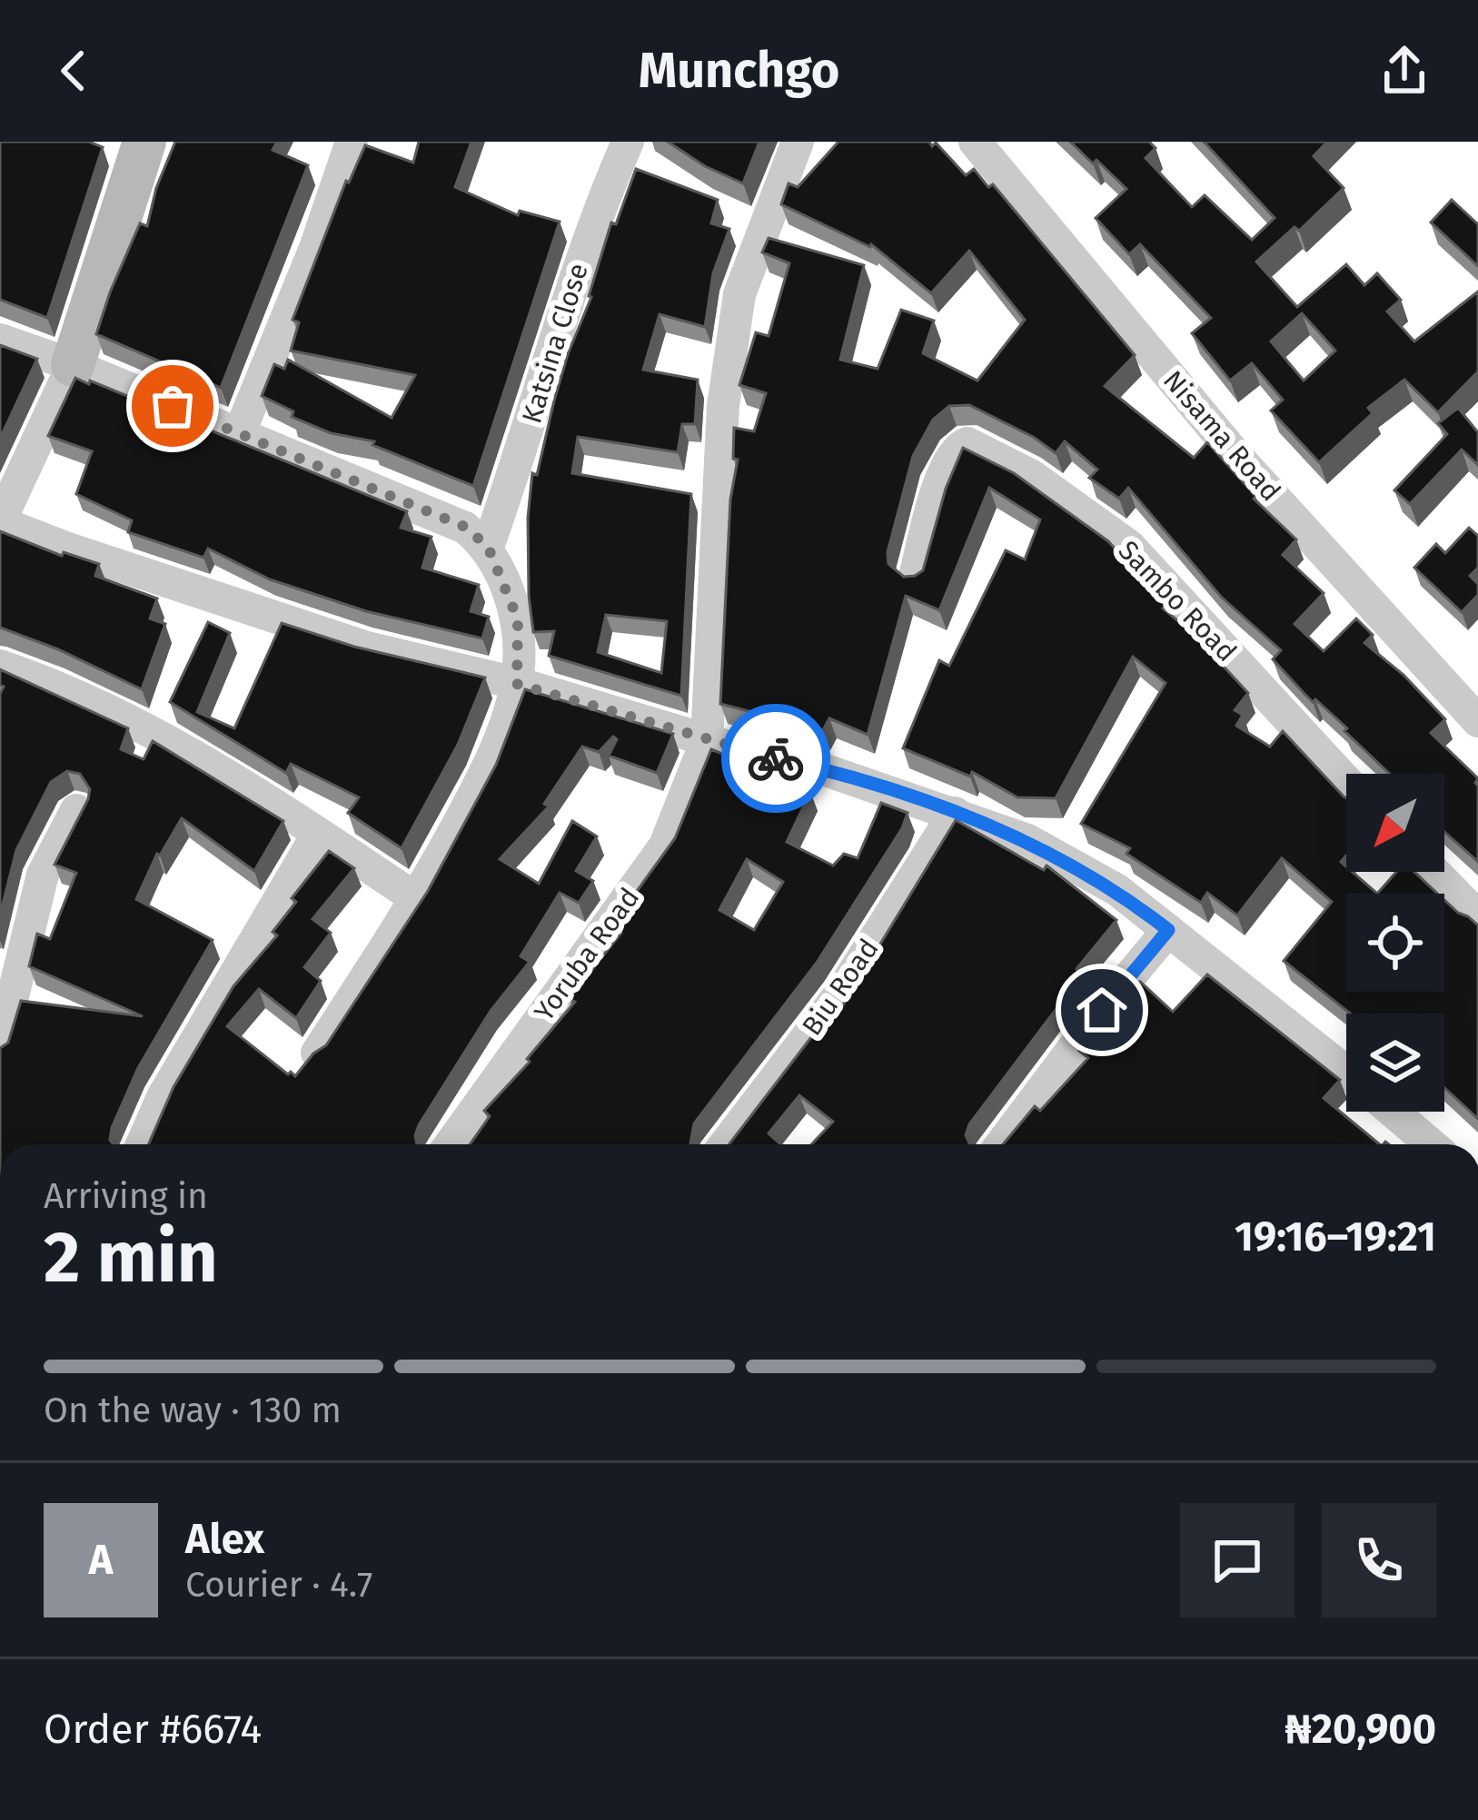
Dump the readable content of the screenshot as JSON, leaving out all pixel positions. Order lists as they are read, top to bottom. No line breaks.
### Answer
{"streets":{"street":["Katsina Close","Nisama Road","Sambo Road","Yoruba Road","Biu Road"]},"north":"bottom left","page":{"header":"Munchgo","heading":["2 min","Arriving in","19:16–19:21"],"panel":["Alex","Courier · 4.7","Order #6674","₦20,900"],"bar":"On the way · 130 m","round":"A"}}
